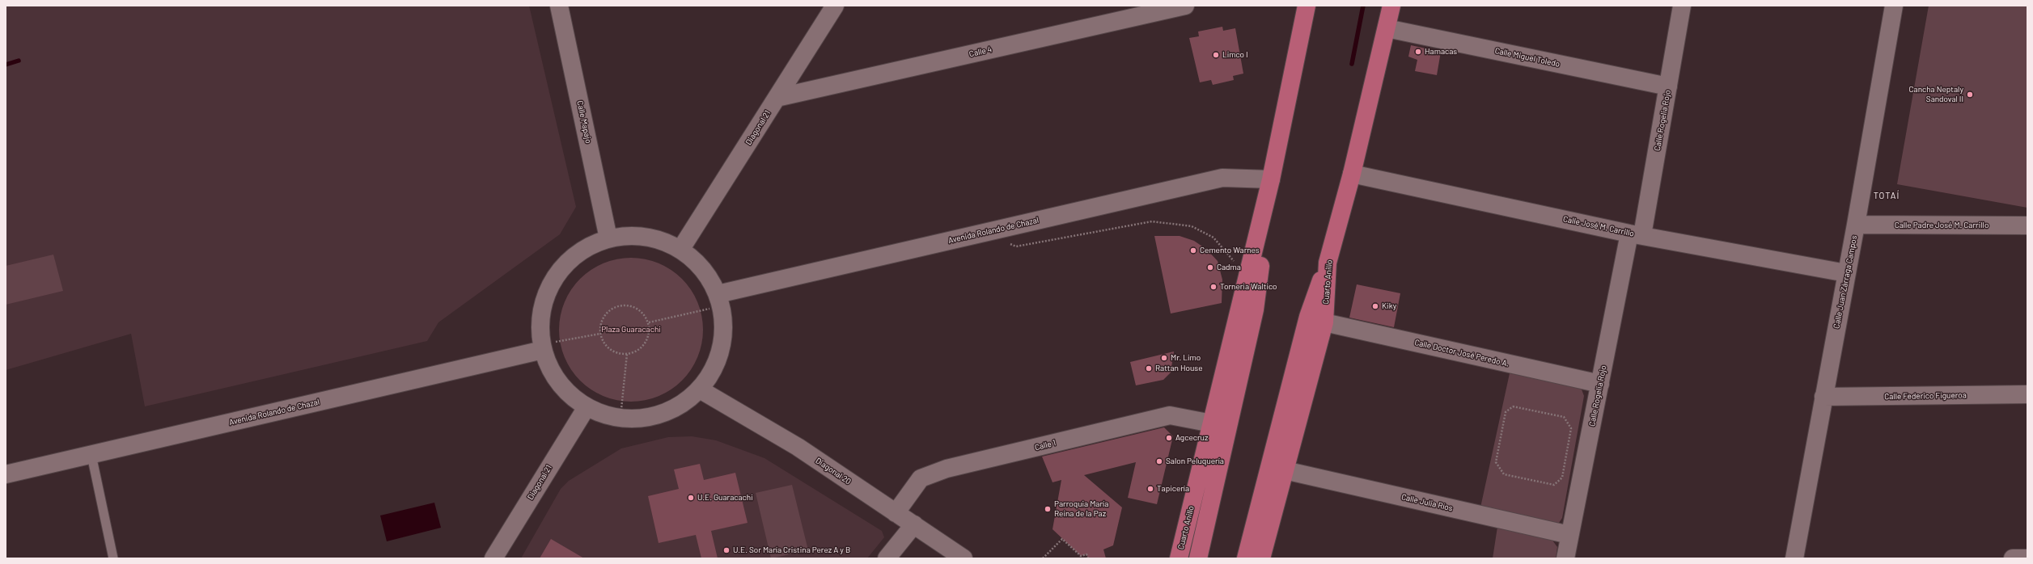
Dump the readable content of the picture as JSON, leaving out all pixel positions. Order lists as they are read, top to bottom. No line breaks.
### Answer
{"streets":{"highway":["Cuarto Anillo"],"street":["Calle 4","Calle Miguel Toledo","Calle Rogelia Rojo","Calle Mapajo","Diagonal 21","Calle Padre José M. Carrillo","Calle José M. Carrillo","Avenida Rolando de Chazal","Calle Juan Zárraga Campos","Calle Doctor José Peredo A.","Calle Federico Figueroa","Calle 1","Diagonal 20","Calle Julia Ríos"]},"crossings":[["Calle 4","Diagonal 21"],["Calle Miguel Toledo","Calle Rogelia Rojo"],["Calle Miguel Toledo","Cuarto Anillo"],["Calle Rogelia Rojo","Calle José M. Carrillo"],["Calle Rogelia Rojo","Calle Doctor José Peredo A."],["Calle Rogelia Rojo","Calle Julia Ríos"],["Calle Padre José M. Carrillo","Calle Juan Zárraga Campos"],["Calle José M. Carrillo","Cuarto Anillo"],["Calle José M. Carrillo","Calle Juan Zárraga Campos"],["Avenida Rolando de Chazal","Cuarto Anillo"],["Cuarto Anillo","Calle Doctor José Peredo A."],["Cuarto Anillo","Calle 1"],["Cuarto Anillo","Calle Julia Ríos"],["Calle Juan Zárraga Campos","Calle Federico Figueroa"],["Calle 1","Diagonal 20"]],"districts":["TOTAÍ"],"parks":["Plaza Guaracachi"],"places":["Hamacas","Limco I","Cancha Neptaly Sandoval II","Cemento Warnes","Cadma","Torneria Waltico","Kiky","Mr. Limo","Rattan House","Agcecruz","Salon Peluquería","Tapicería","U.E. Guaracachi","Parroquia María Reina de la Paz","U.E. Sor María Cristina Perez A y B"]}
